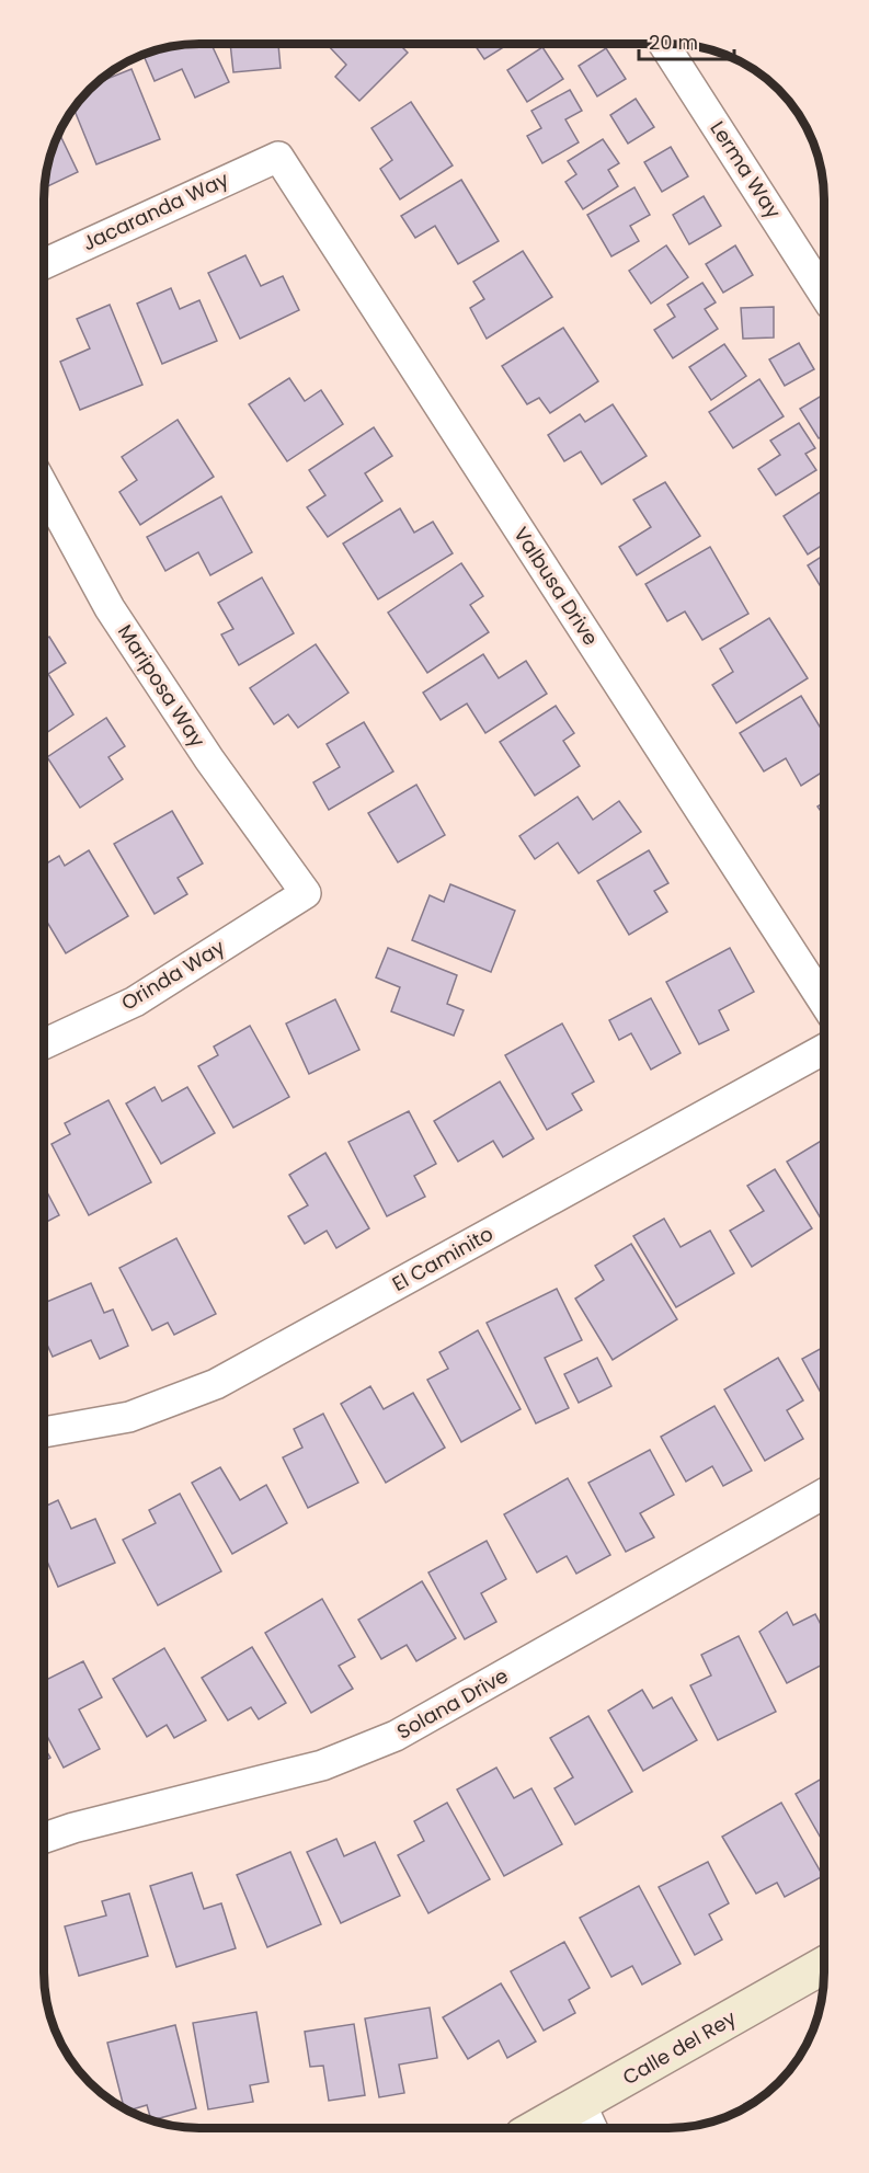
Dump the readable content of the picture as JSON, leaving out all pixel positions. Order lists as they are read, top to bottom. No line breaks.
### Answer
{"streets":{"street":["Lerma Way","Jacaranda Way","Valbusa Drive","Mariposa Way","Orinda Way","El Caminito","Solana Drive","Calle del Rey"]},"crossings":[["Jacaranda Way","Valbusa Drive"],["Mariposa Way","Orinda Way"]],"scale_bar":"20 m"}
